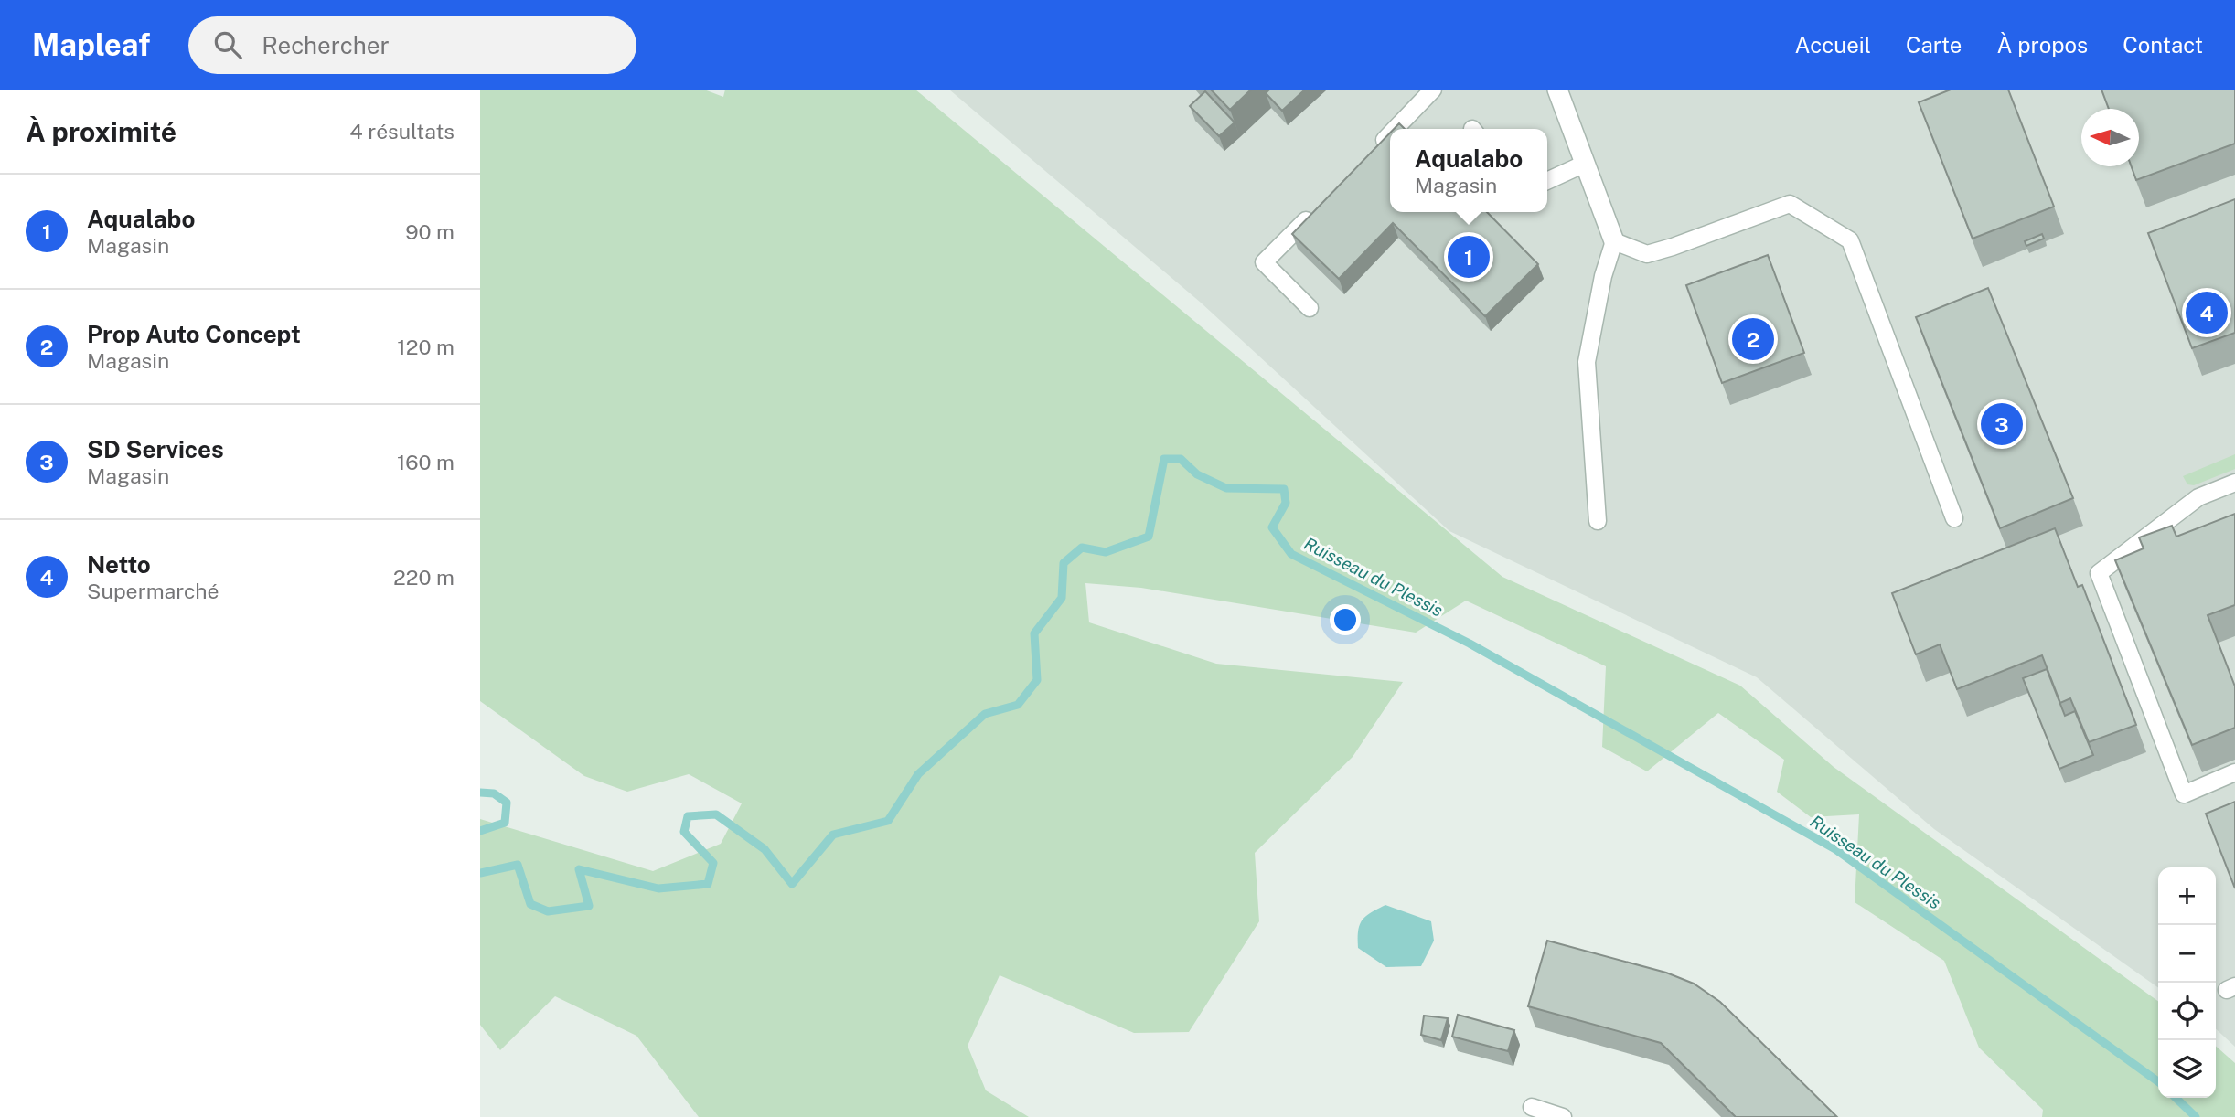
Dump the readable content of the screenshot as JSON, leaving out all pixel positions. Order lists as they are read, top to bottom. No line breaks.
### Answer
{"water":["Ruisseau du Plessis"],"north":"left","page":{"header":"Mapleaf","search":"Rechercher","nav":["Accueil","Carte","À propos","Contact"],"heading":["À proximité","4 résultats"],"popup":["Aqualabo","Magasin"],"list":[{"mark":"1","name":"Aqualabo","note":"Magasin","value":"90 m"},{"mark":"2","name":"Prop Auto Concept","note":"Magasin","value":"120 m"},{"mark":"3","name":"SD Services","note":"Magasin","value":"160 m"},{"mark":"4","name":"Netto","note":"Supermarché","value":"220 m"}],"pins":["1","4","2","3"],"map_buttons":["+","−"]}}
